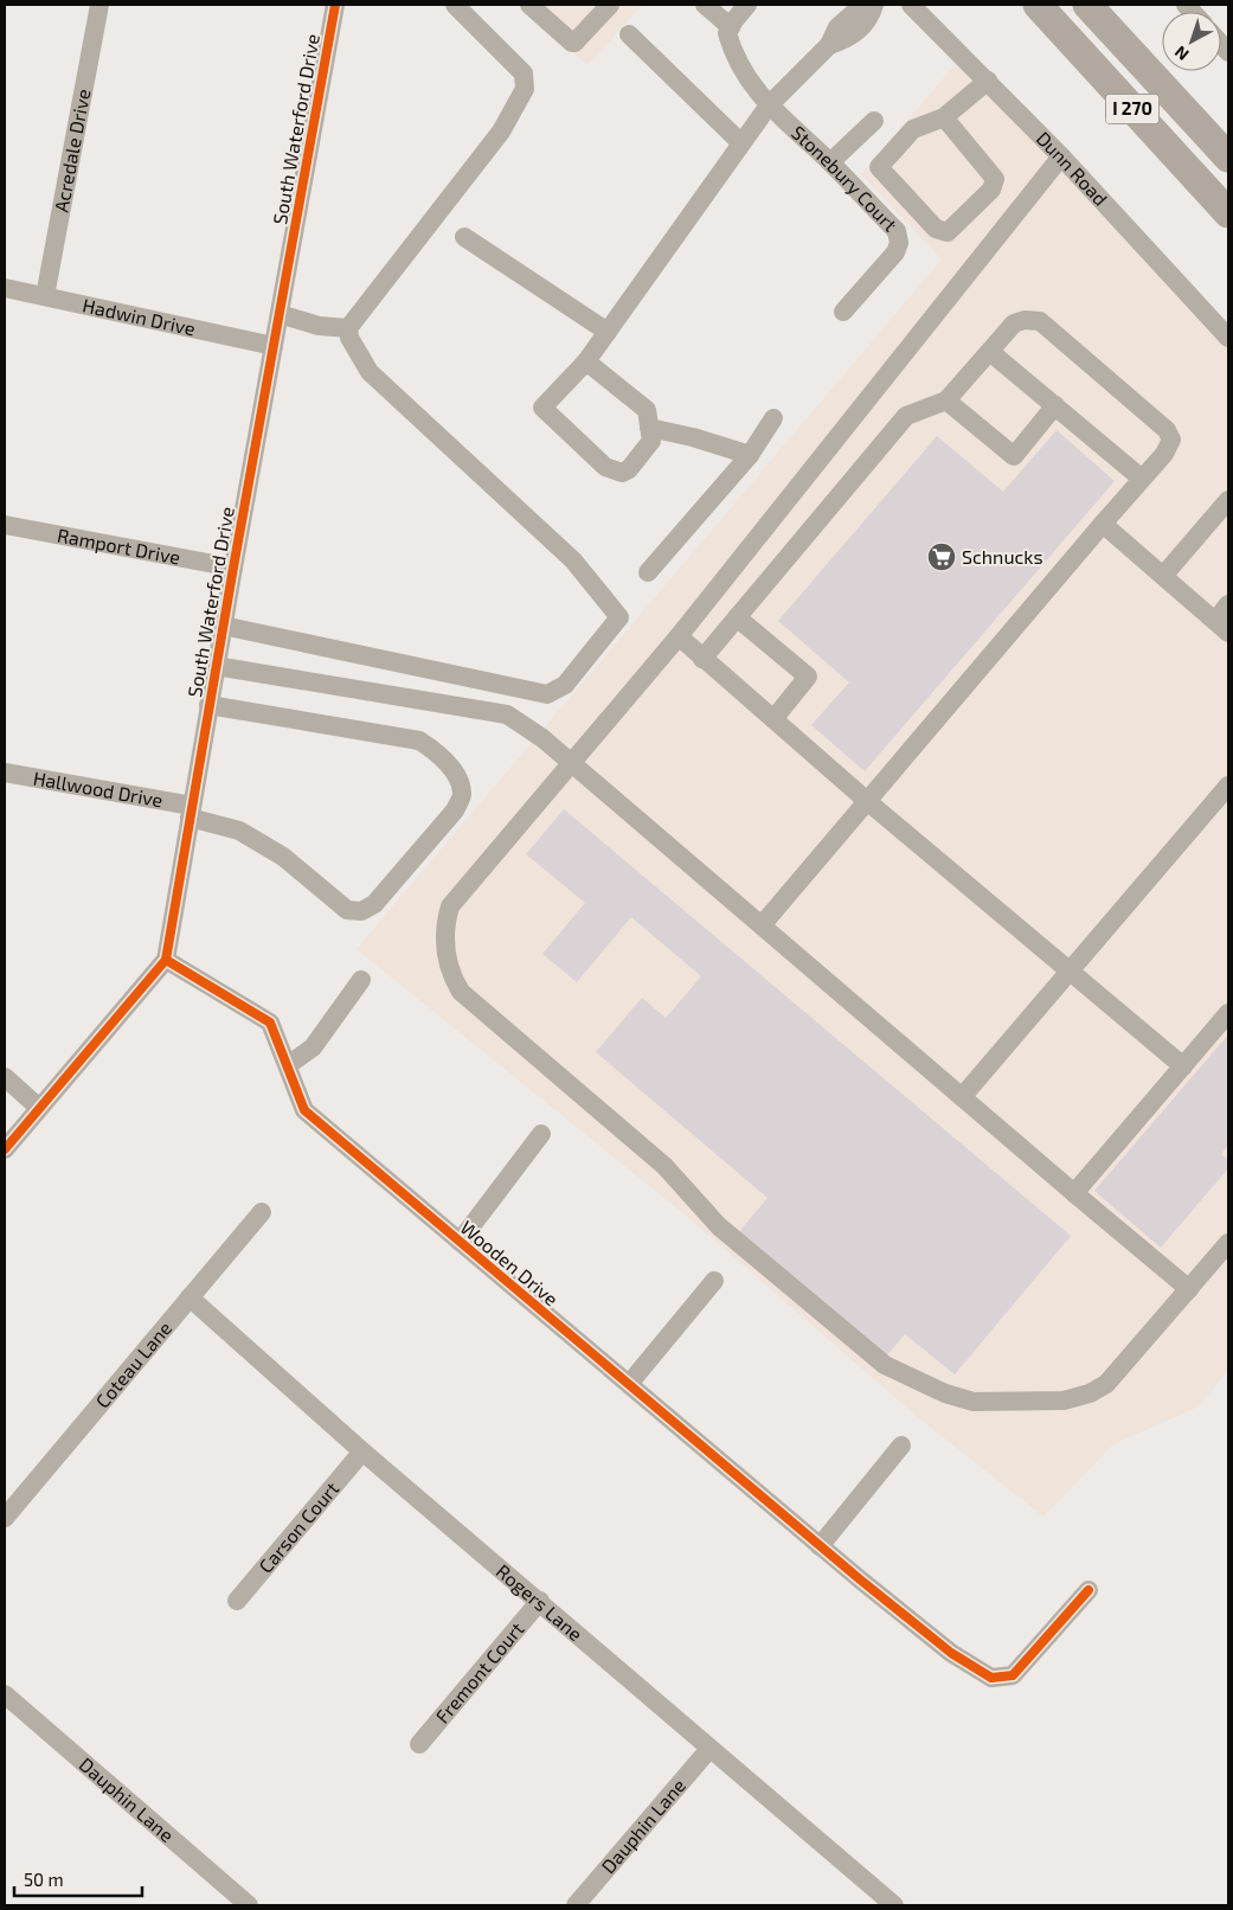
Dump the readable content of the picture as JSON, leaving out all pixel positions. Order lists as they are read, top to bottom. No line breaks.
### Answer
{"streets":{"highway":["I 270"],"street":["South Waterford Drive","Acredale Drive","Dunn Road","Stonebury Court","Hadwin Drive","Ramport Drive","Hallwood Drive","Wooden Drive","Coteau Lane","Carson Court","Rogers Lane","Fremont Court","Dauphin Lane"]},"crossings":[["South Waterford Drive","Hadwin Drive"],["South Waterford Drive","Ramport Drive"],["South Waterford Drive","Hallwood Drive"],["South Waterford Drive","Wooden Drive"],["Acredale Drive","Hadwin Drive"],["Coteau Lane","Rogers Lane"],["Carson Court","Rogers Lane"],["Rogers Lane","Fremont Court"],["Rogers Lane","Dauphin Lane"]],"places":{"supermarket":["Schnucks"]},"scale_bar":"50 m","north":"bottom left"}
